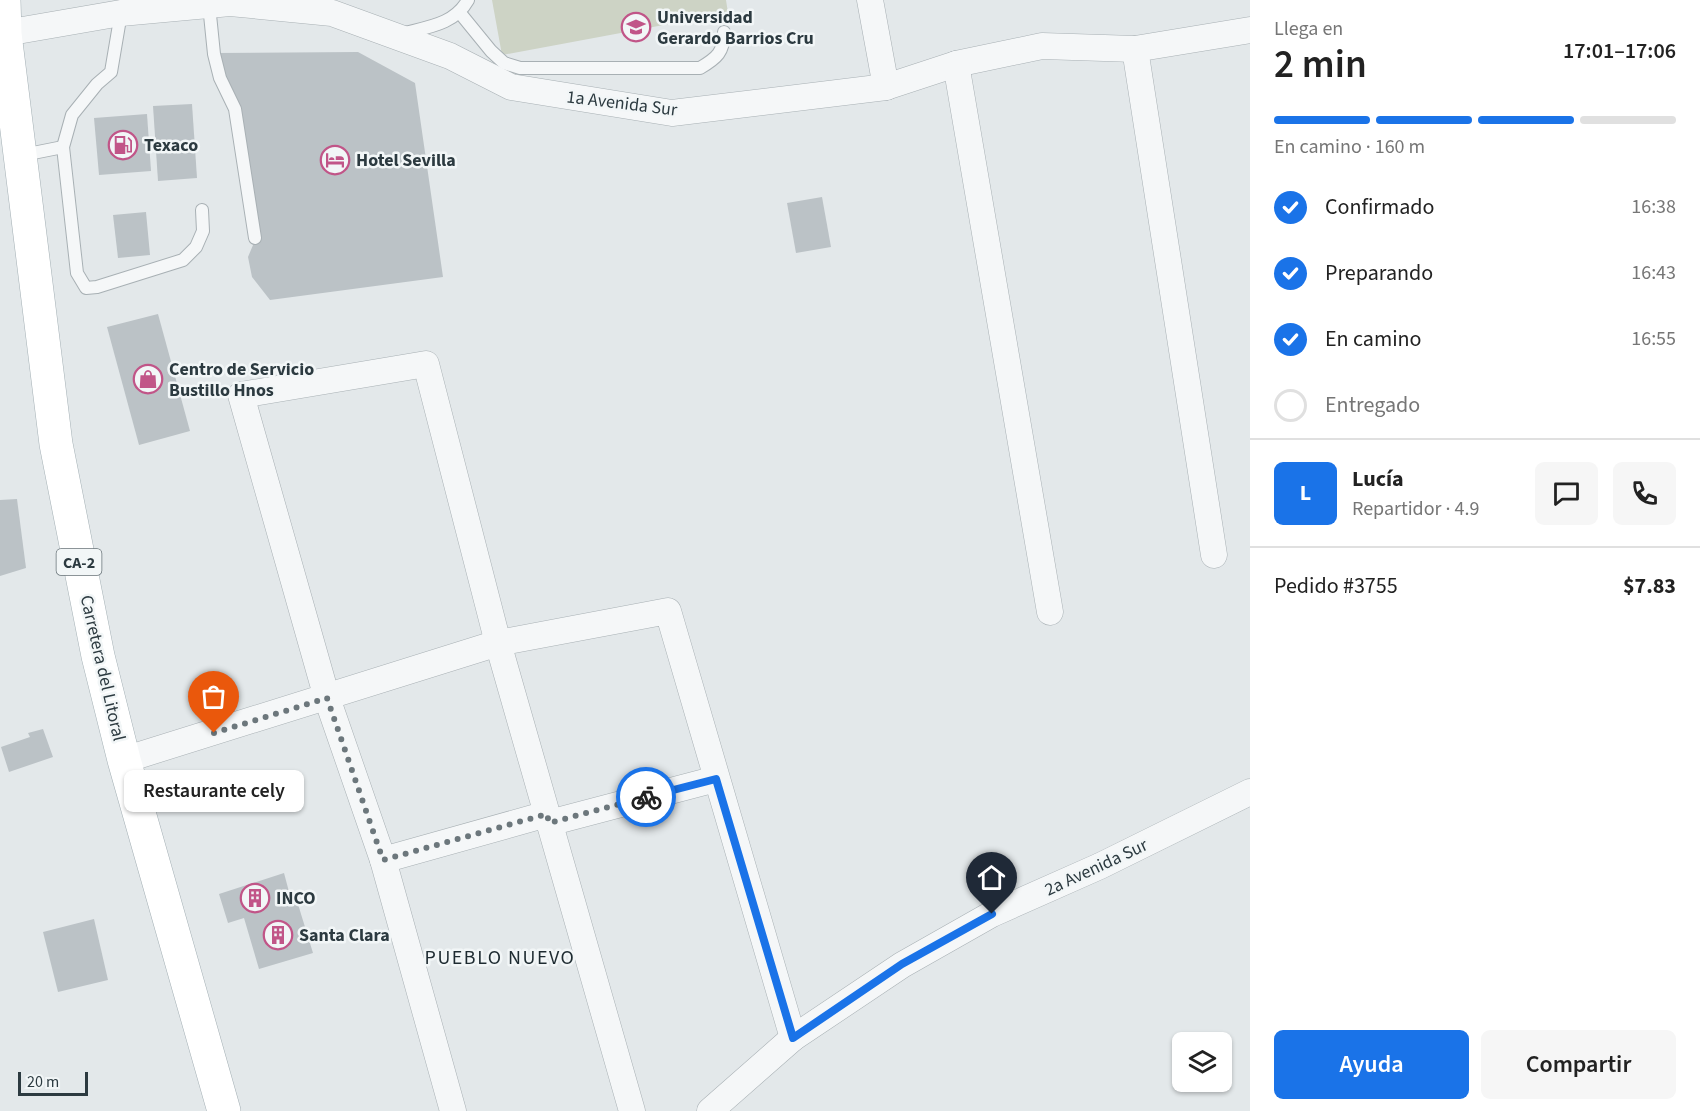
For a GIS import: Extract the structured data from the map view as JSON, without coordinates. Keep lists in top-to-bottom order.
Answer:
{
  "streets": {
    "main road": ["CA-2", "Carretera del Litoral"],
    "street": ["1a Avenida Sur", "2a Avenida Sur"]
  },
  "crossings": [
    ["1a Avenida Sur", "Carretera del Litoral"]
  ],
  "districts": ["PUEBLO NUEVO"],
  "places": {
    "school or university": ["Universidad Gerardo Barrios Cru"],
    "fuel station": ["Texaco"],
    "hotel": ["Hotel Sevilla"],
    "shop": ["Centro de Servicio Bustillo Hnos"],
    "other": ["Restaurante cely"],
    "building": ["INCO", "Santa Clara"]
  },
  "scale_bar": "20 m",
  "page": {
    "heading": ["2 min", "Llega en", "17:01–17:06"],
    "panel": [
      "Lucía",
      "Repartidor · 4.9",
      "Pedido #3755",
      "$7.83"
    ],
    "bar": "En camino · 160 m",
    "list": [
      ["Confirmado", "16:38"],
      ["Preparando", "16:43"],
      ["En camino", "16:55"],
      "Entregado"
    ],
    "round": "L",
    "bubble": "Restaurante cely",
    "buttons": ["Ayuda", "Compartir"],
    "scale": "20 m"
  }
}
